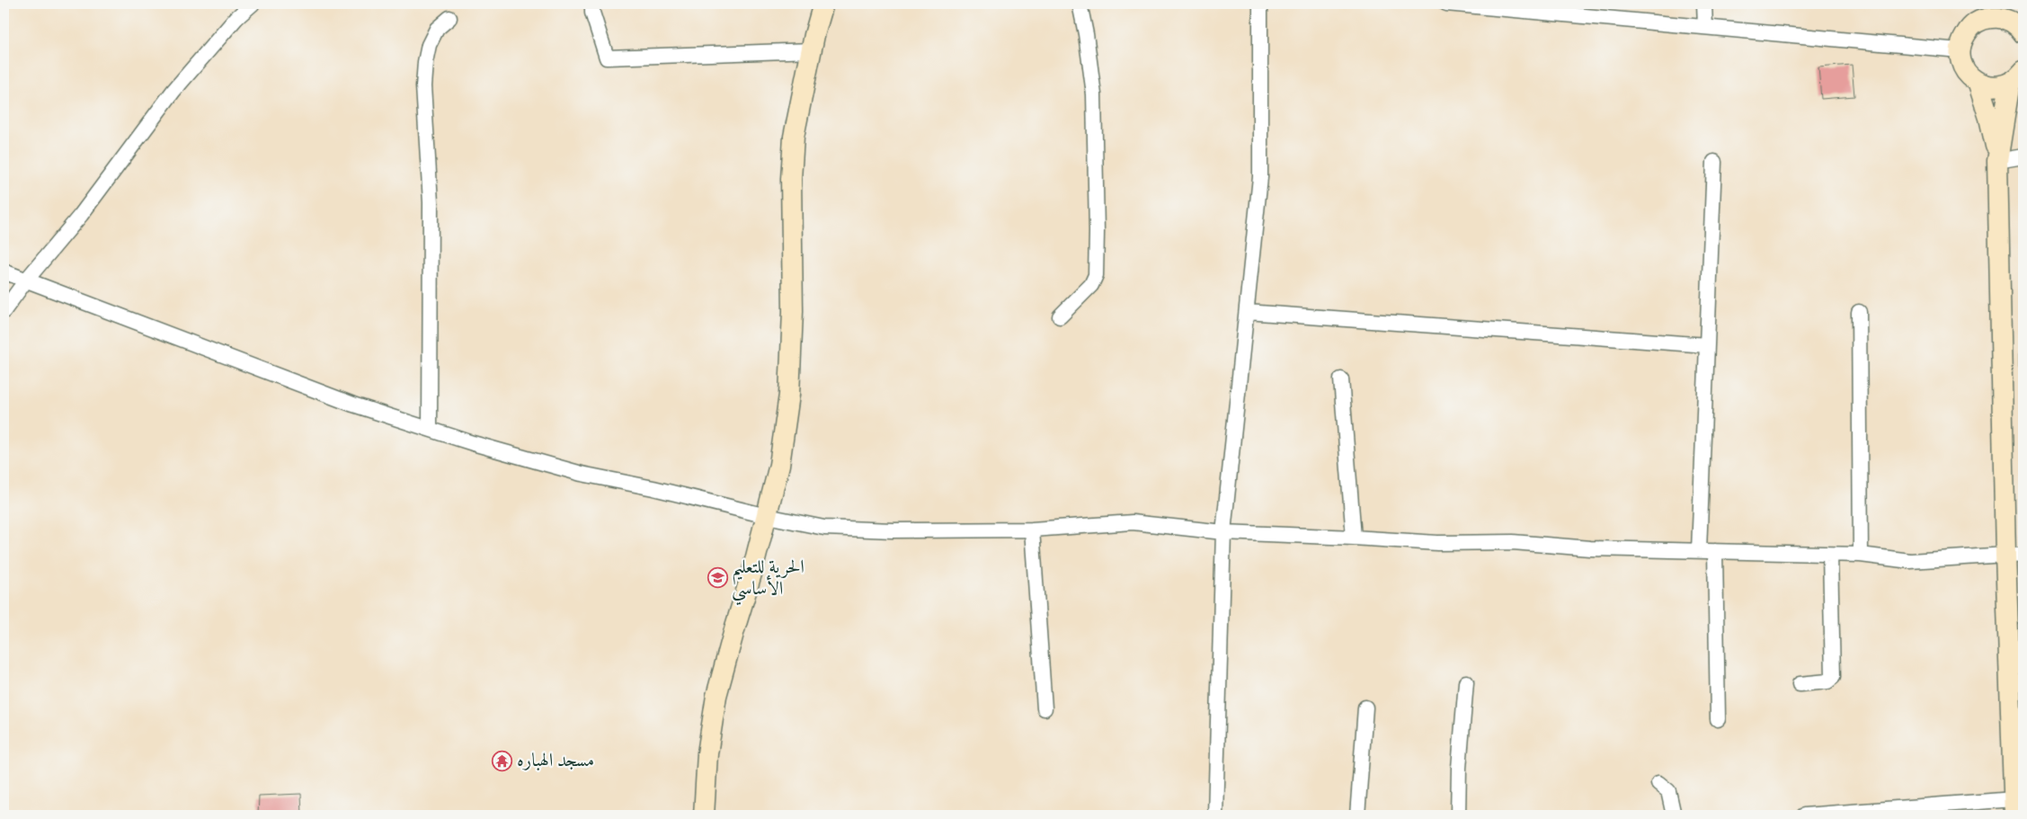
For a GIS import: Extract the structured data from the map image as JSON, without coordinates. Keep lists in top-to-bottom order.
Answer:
{
  "places": {
    "school or university": ["الحرية للتعليم الأساسي"],
    "temple": ["مسجد الهباره"]
  }
}
